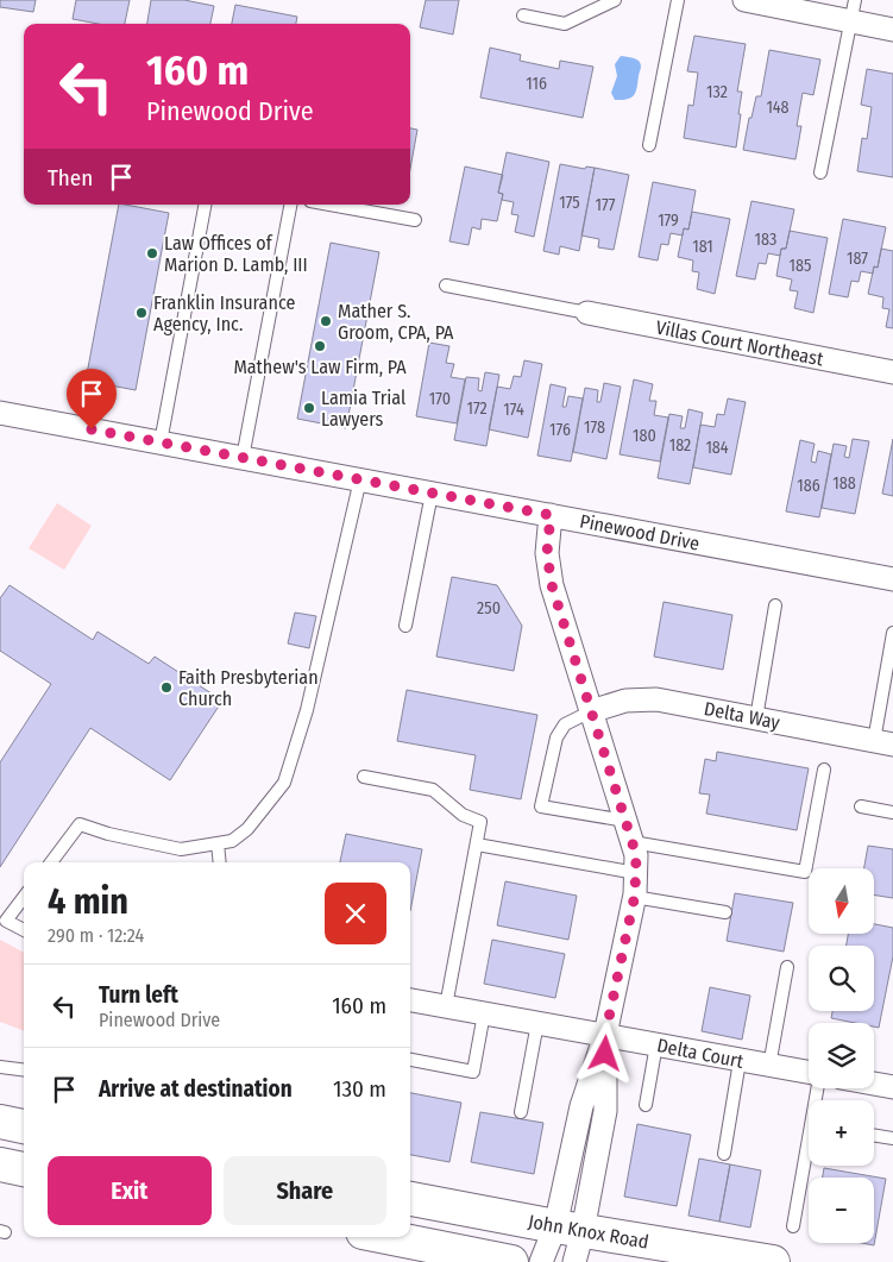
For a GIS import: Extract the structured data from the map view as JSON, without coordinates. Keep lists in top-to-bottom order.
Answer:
{
  "streets": {
    "main road": ["John Knox Road"],
    "street": [
      "Villas Court Northeast",
      "Pinewood Drive",
      "Delta Way",
      "Delta Court"
    ]
  },
  "places": [
    "Law Offices of Marion D. Lamb, III",
    "Franklin Insurance Agency, Inc.",
    "Mather S. Groom, CPA, PA",
    "Mathew's Law Firm, PA",
    "Lamia Trial Lawyers",
    "Faith Presbyterian Church"
  ],
  "house_numbers": [
    "116",
    "132",
    "148",
    "175",
    "177",
    "179",
    "183",
    "181",
    "187",
    "185",
    "170",
    "172",
    "174",
    "178",
    "176",
    "180",
    "182",
    "184",
    "188",
    "186",
    "250"
  ],
  "north": "bottom",
  "page": {
    "turn": ["160 m", "Pinewood Drive"],
    "then": "Then",
    "heading": ["4 min", "290 m · 12:24"],
    "map_buttons": ["+", "−"],
    "list": [
      {
        "name": "Turn left",
        "note": "Pinewood Drive",
        "value": "160 m"
      },
      {
        "name": "Arrive at destination",
        "value": "130 m"
      }
    ],
    "buttons": ["Exit", "Share"]
  }
}
